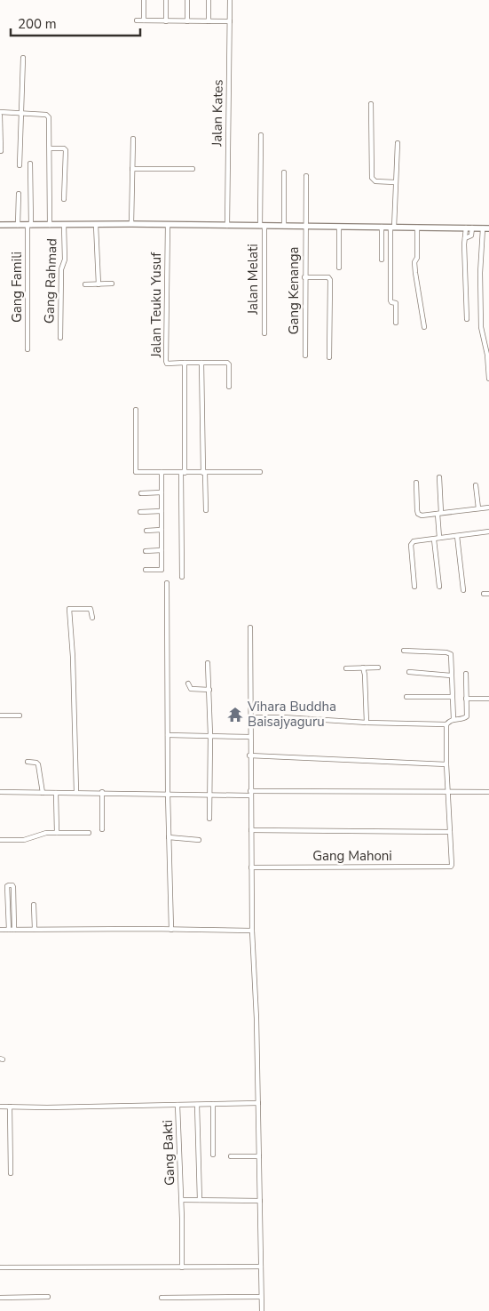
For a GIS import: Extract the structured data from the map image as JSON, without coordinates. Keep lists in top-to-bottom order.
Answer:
{
  "streets": {
    "street": [
      "Jalan Kates",
      "Jalan Melati",
      "Gang Rahmad",
      "Gang Famili",
      "Gang Kenanga",
      "Jalan Teuku Yusuf",
      "Gang Mahoni",
      "Gang Bakti"
    ]
  },
  "places": {
    "temple": ["Vihara Buddha Baisajyaguru"]
  },
  "scale_bar": "200 m"
}
